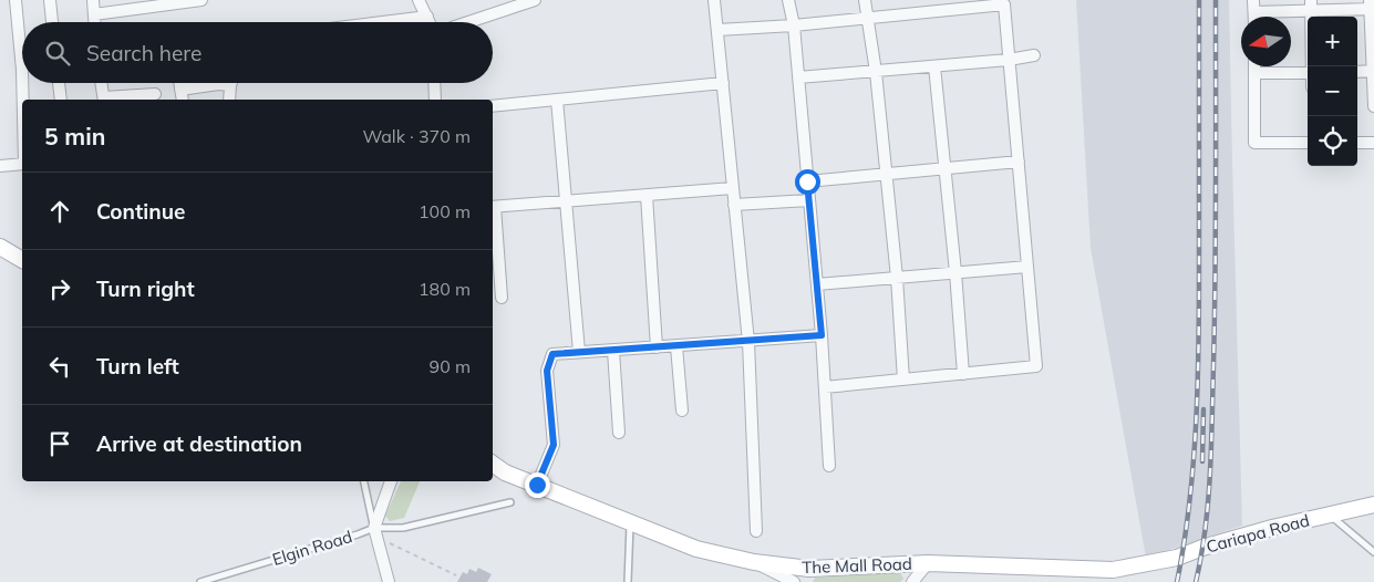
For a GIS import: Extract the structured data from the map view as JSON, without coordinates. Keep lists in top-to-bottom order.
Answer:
{
  "streets": {
    "street": ["Cariapa Road", "Elgin Road", "The Mall Road"]
  },
  "crossings": [
    ["Cariapa Road", "The Mall Road"]
  ],
  "north": "left",
  "page": {
    "map_buttons": ["+", "−"],
    "search": "Search here",
    "heading": ["5 min", "Walk · 370 m"],
    "list": [
      ["Continue", "100 m"],
      ["Turn right", "180 m"],
      ["Turn left", "90 m"],
      "Arrive at destination"
    ]
  }
}
